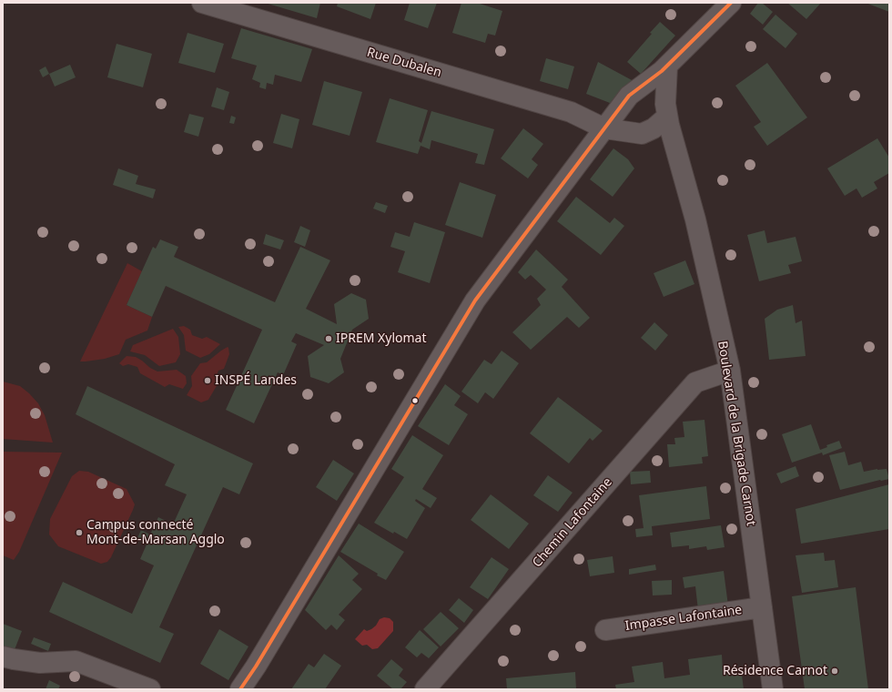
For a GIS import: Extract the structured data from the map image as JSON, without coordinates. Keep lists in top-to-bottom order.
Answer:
{
  "streets": {
    "street": [
      "Rue Dubalen",
      "Boulevard de la Brigade Carnot",
      "Chemin Lafontaine",
      "Impasse Lafontaine"
    ]
  },
  "crossings": [
    ["Boulevard de la Brigade Carnot", "Chemin Lafontaine"],
    ["Boulevard de la Brigade Carnot", "Impasse Lafontaine"]
  ],
  "places": [
    "IPREM Xylomat",
    "INSPÉ Landes",
    "Campus connecté Mont-de-Marsan Agglo",
    "Résidence Carnot"
  ]
}
